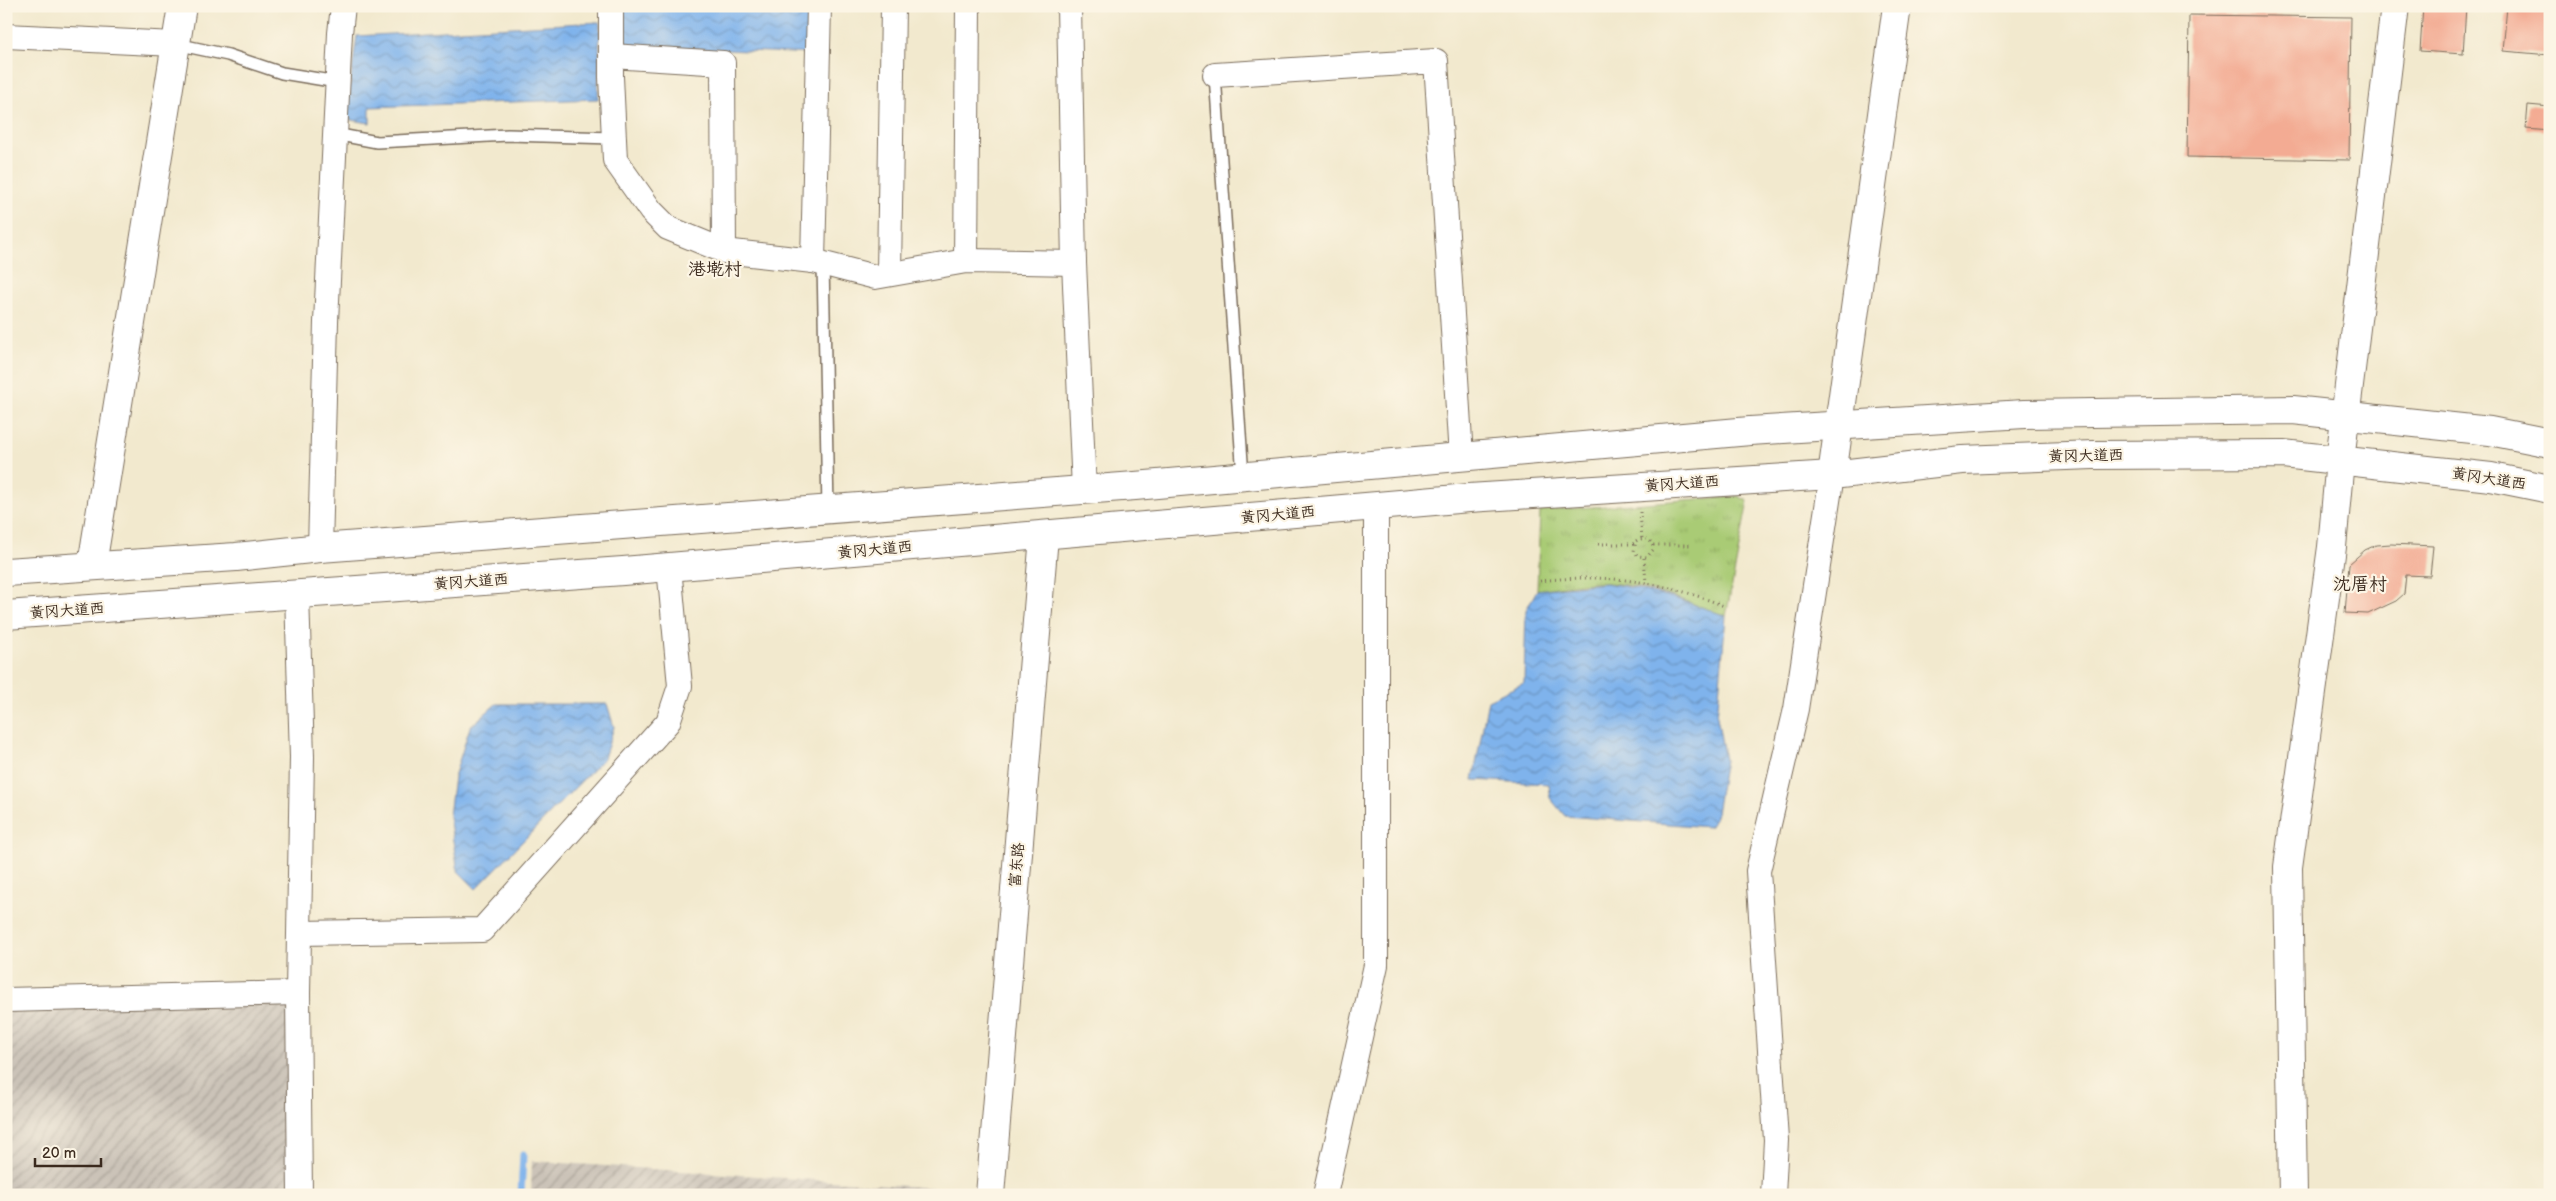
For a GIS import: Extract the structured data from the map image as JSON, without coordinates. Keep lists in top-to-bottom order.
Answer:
{
  "streets": {
    "main road": ["黄冈大道西", "富东路"]
  },
  "crossings": [
    ["黄冈大道西", "富东路"]
  ],
  "districts": ["港墘村", "沈厝村"],
  "scale_bar": "20 m"
}
